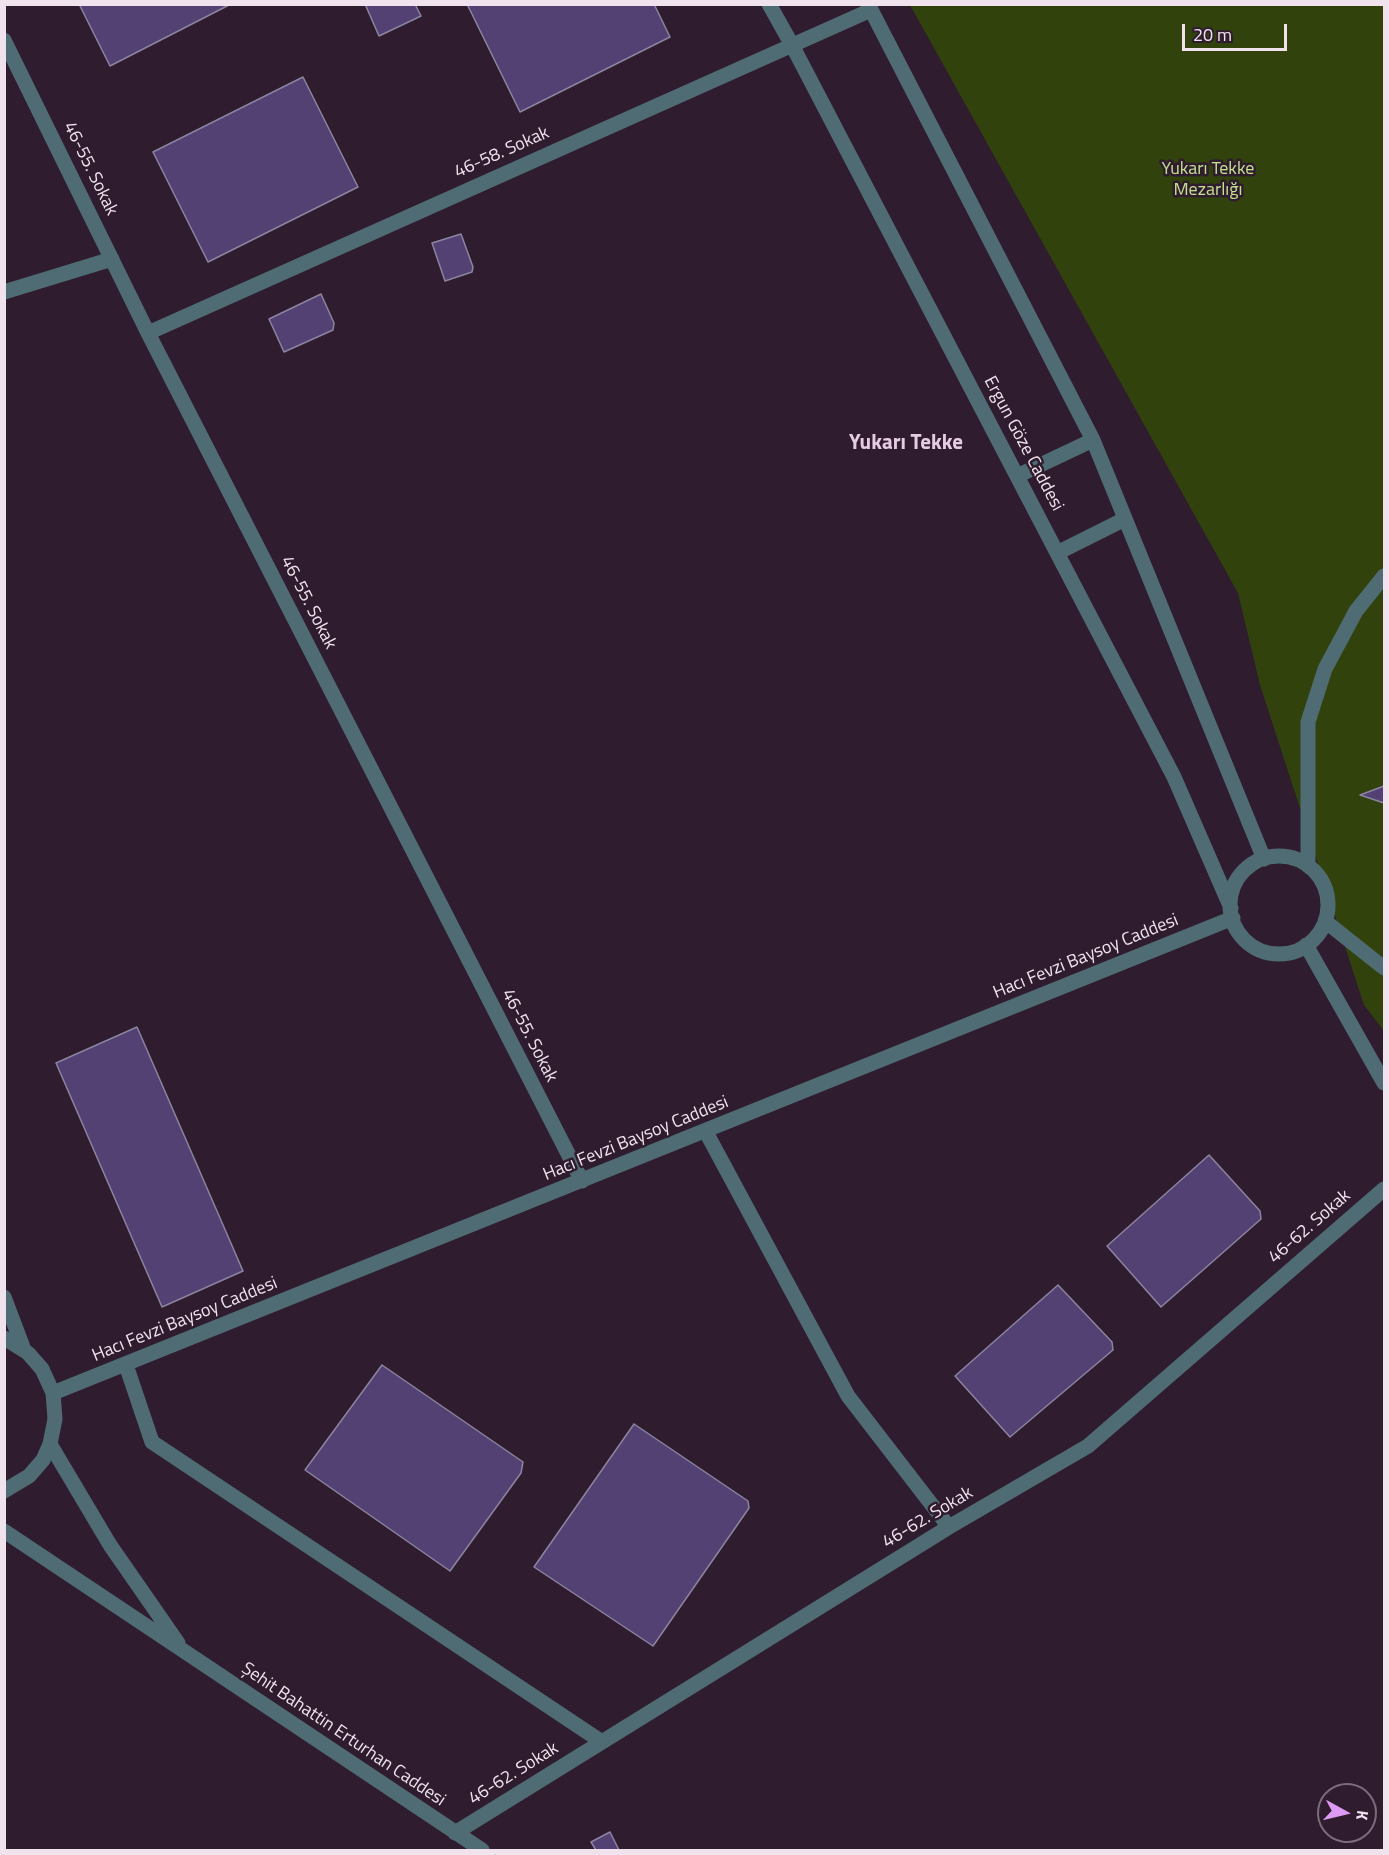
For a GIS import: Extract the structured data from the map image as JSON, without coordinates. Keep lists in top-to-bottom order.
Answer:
{
  "streets": {
    "street": [
      "46-58. Sokak",
      "46-55. Sokak",
      "Ergun Göze Caddesi",
      "Hacı Fevzi Baysoy Caddesi",
      "46-62. Sokak",
      "Şehit Bahattin Erturhan Caddesi"
    ]
  },
  "crossings": [
    ["46-58. Sokak", "46-55. Sokak"],
    ["46-58. Sokak", "Ergun Göze Caddesi"],
    ["46-55. Sokak", "Hacı Fevzi Baysoy Caddesi"],
    ["Ergun Göze Caddesi", "Hacı Fevzi Baysoy Caddesi"],
    ["46-62. Sokak", "Şehit Bahattin Erturhan Caddesi"]
  ],
  "districts": ["Yukarı Tekke"],
  "parks": ["Yukarı Tekke Mezarlığı"],
  "scale_bar": "20 m",
  "north": "right"
}
